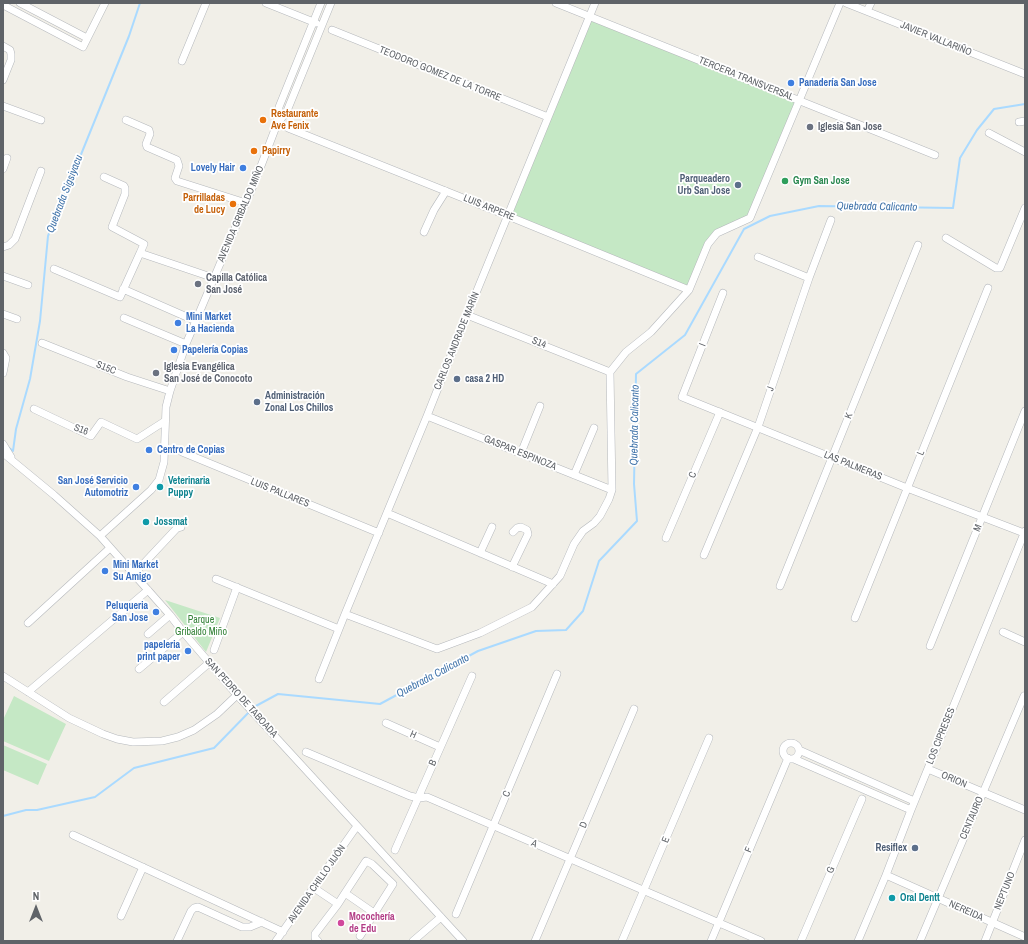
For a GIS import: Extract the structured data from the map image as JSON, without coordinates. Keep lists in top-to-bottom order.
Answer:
{
  "streets": {
    "street": [
      "JAVIER VALLARIÑO",
      "TEODORO GOMEZ DE LA TORRE",
      "TERCERA TRANSVERSAL",
      "LUIS ARPERE",
      "AVENIDA GRIBALDO MIÑO",
      "CARLOS ANDRADE MARÍN",
      "S14",
      "I",
      "S15C",
      "J",
      "K",
      "S16",
      "GASPAR ESPINOZA",
      "L",
      "LAS PALMERAS",
      "C",
      "LUIS PALLARES",
      "M",
      "SAN PEDRO DE TABOADA",
      "H",
      "LOS CIPRESES",
      "B",
      "ORION",
      "CENTAURO",
      "D",
      "E",
      "A",
      "F",
      "G",
      "AVENIDA CHILLO JIJÓN",
      "NEPTUNO",
      "NEREIDA"
    ]
  },
  "crossings": [
    ["TEODORO GOMEZ DE LA TORRE", "CARLOS ANDRADE MARÍN"],
    ["TERCERA TRANSVERSAL", "CARLOS ANDRADE MARÍN"],
    ["LUIS ARPERE", "CARLOS ANDRADE MARÍN"],
    ["AVENIDA GRIBALDO MIÑO", "S15C"],
    ["AVENIDA GRIBALDO MIÑO", "S16"],
    ["AVENIDA GRIBALDO MIÑO", "SAN PEDRO DE TABOADA"],
    ["CARLOS ANDRADE MARÍN", "S14"],
    ["CARLOS ANDRADE MARÍN", "GASPAR ESPINOZA"],
    ["CARLOS ANDRADE MARÍN", "LUIS PALLARES"],
    ["I", "LAS PALMERAS"],
    ["J", "LAS PALMERAS"],
    ["K", "LAS PALMERAS"],
    ["L", "LAS PALMERAS"],
    ["LAS PALMERAS", "C"],
    ["LAS PALMERAS", "M"],
    ["LAS PALMERAS", "LOS CIPRESES"],
    ["C", "A"],
    ["SAN PEDRO DE TABOADA", "AVENIDA CHILLO JIJÓN"],
    ["H", "B"],
    ["LOS CIPRESES", "ORION"],
    ["LOS CIPRESES", "NEREIDA"],
    ["B", "A"],
    ["ORION", "CENTAURO"],
    ["CENTAURO", "NEREIDA"],
    ["D", "A"],
    ["E", "A"],
    ["A", "F"],
    ["NEPTUNO", "NEREIDA"]
  ],
  "water": ["Quebrada Sigsiyacu", "Quebrada Calicanto"],
  "parks": ["Parque Gribaldo Miño"],
  "places": [
    "Panadería San Jose",
    "Restaurante Ave Fenix",
    "Iglesia San Jose",
    "Papirry",
    "Lovely Hair",
    "Gym San Jose",
    "Parqueadero Urb San Jose",
    "Parrilladas de Lucy",
    "Capilla Católica San José",
    "Mini Market La Hacienda",
    "Papelería Copias",
    "Iglesia Evangélica San José de Conocoto",
    "casa 2 HD",
    "Administración Zonal Los Chillos",
    "Centro de Copias",
    "San José Servicio Automotriz",
    "Veterinaria Puppy",
    "Jossmat",
    "Mini Market Su Amigo",
    "Peluqueria San Jose",
    "papeleria print paper",
    "Resiflex",
    "Oral Dentt",
    "Mocochería de Edu"
  ],
  "north": "top"
}
